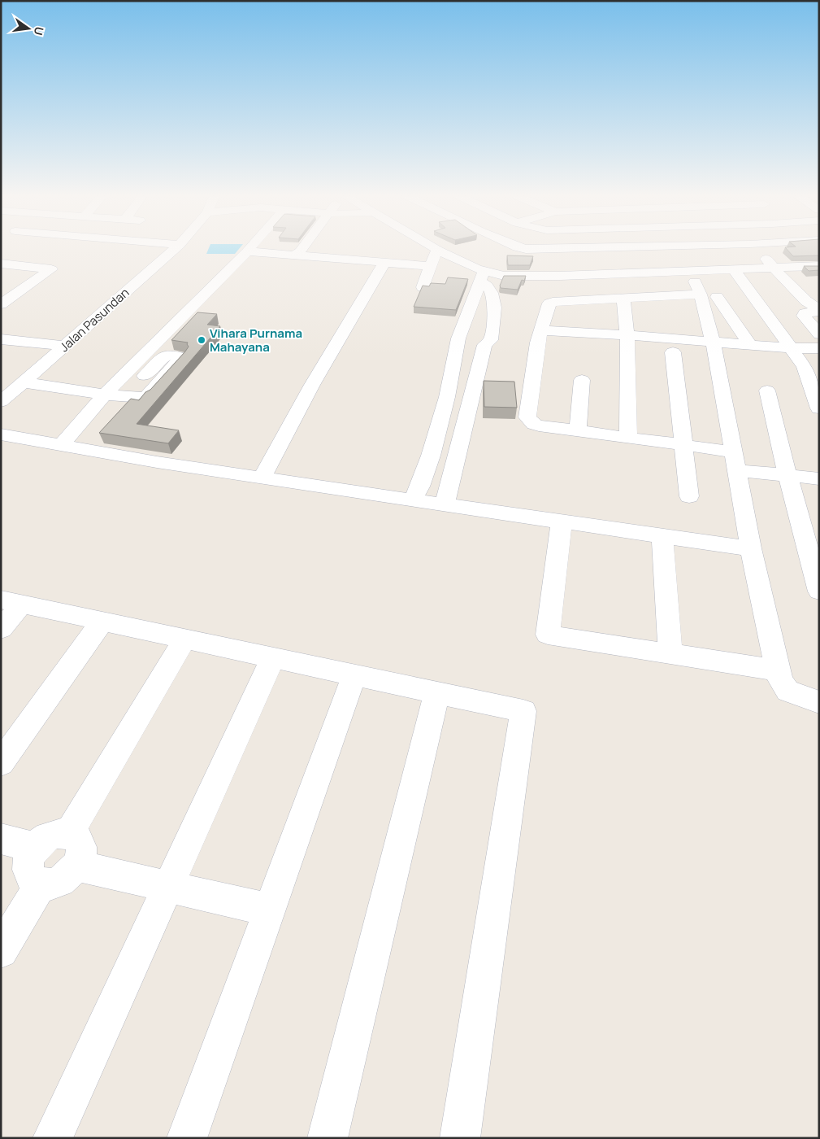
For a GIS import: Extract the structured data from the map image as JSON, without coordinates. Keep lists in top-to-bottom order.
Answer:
{
  "streets": {
    "street": ["Jalan Pasundan"]
  },
  "places": ["Vihara Purnama Mahayana"],
  "north": "right"
}
